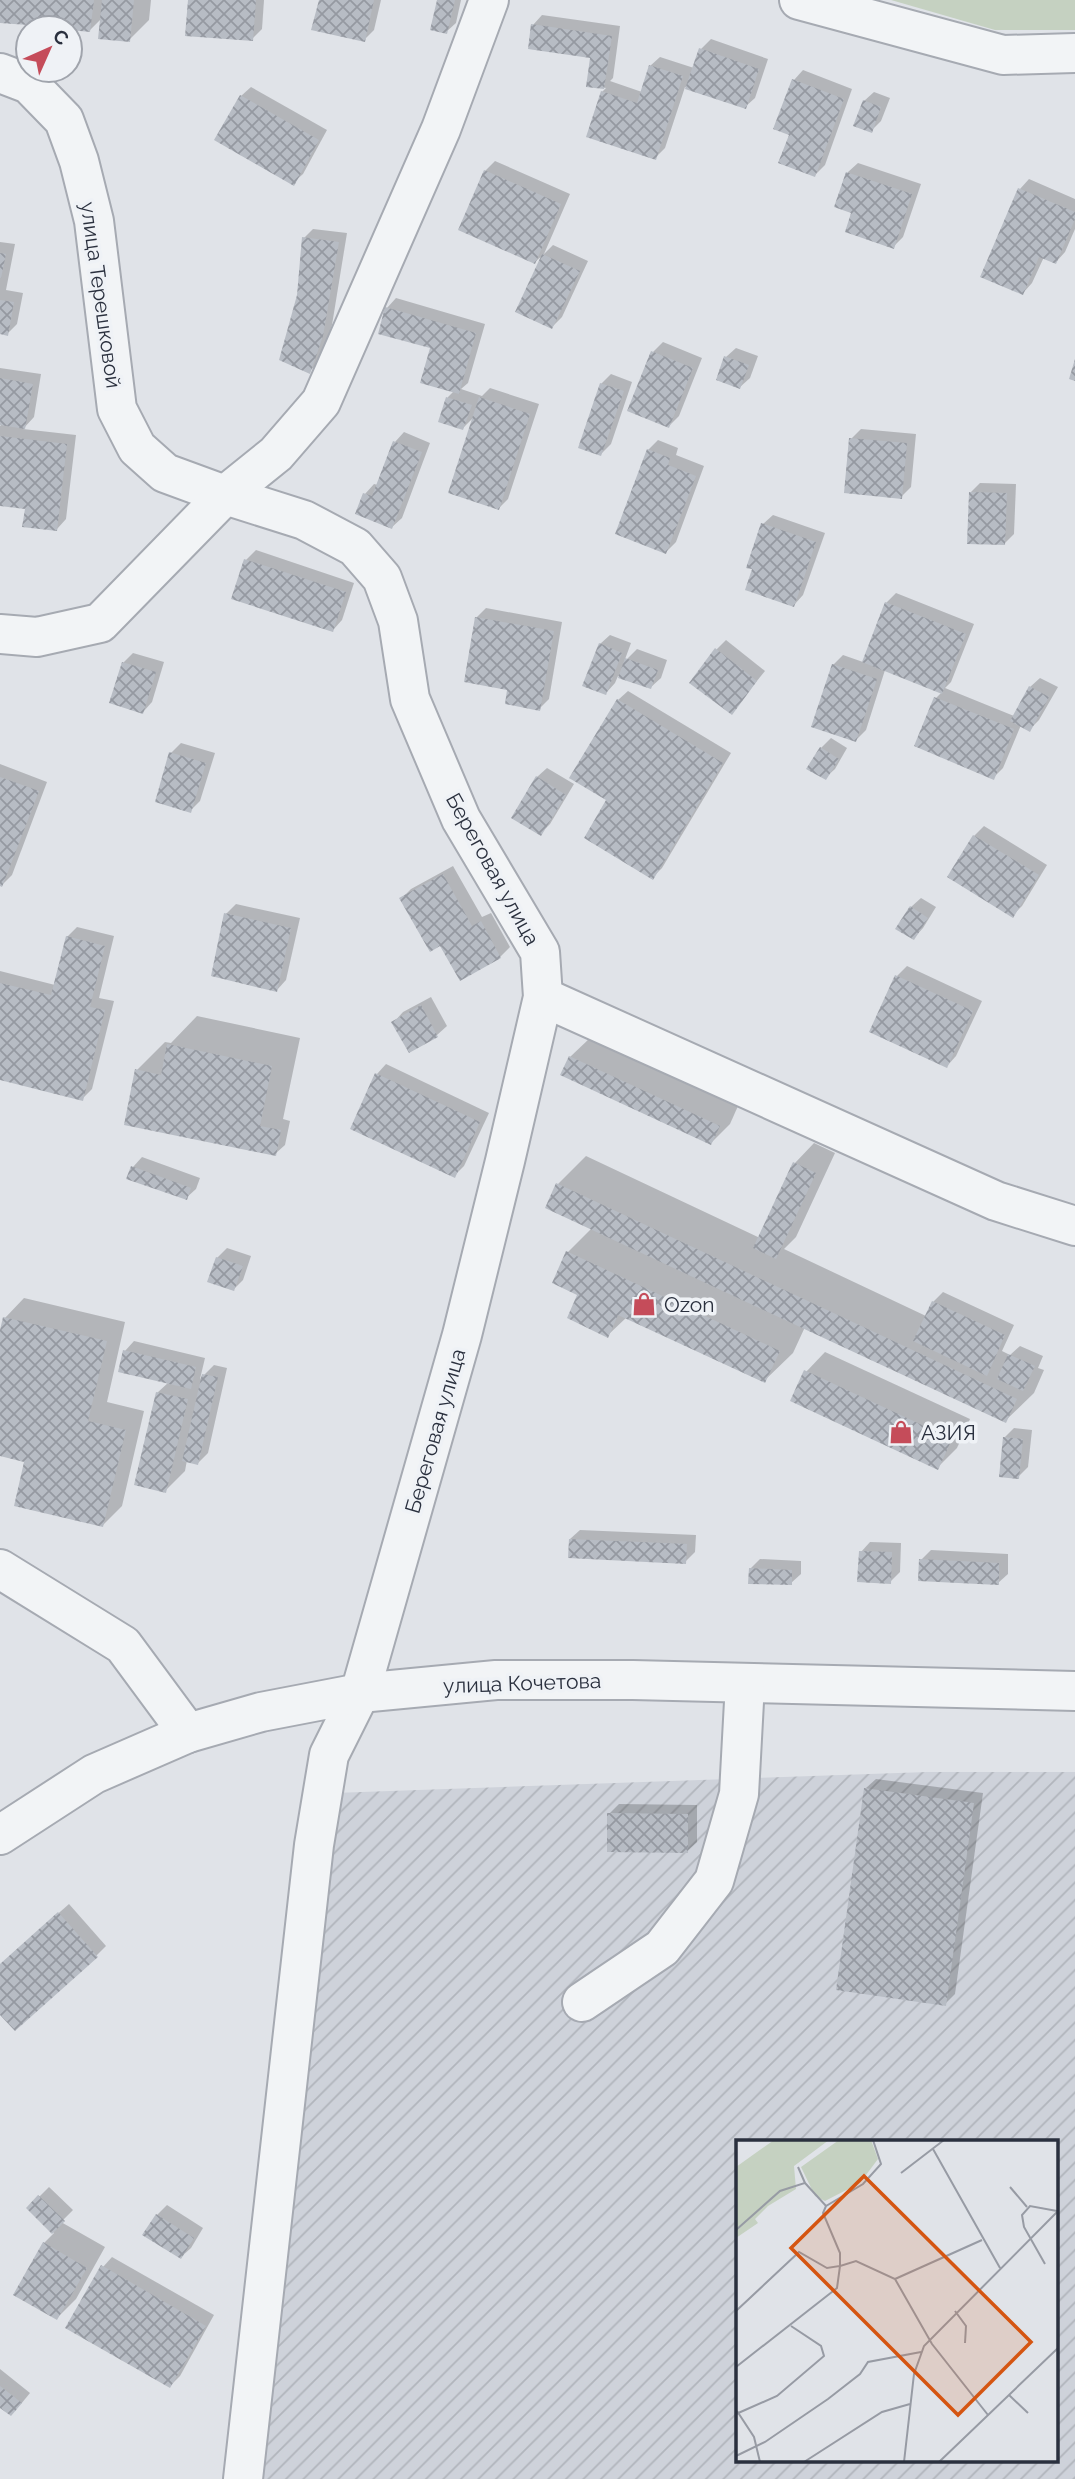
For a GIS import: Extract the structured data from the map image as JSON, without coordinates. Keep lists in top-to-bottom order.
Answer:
{
  "streets": {
    "street": ["улица Терешковой", "Береговая улица", "улица Кочетова"]
  },
  "crossings": [
    ["улица Терешковой", "Береговая улица"],
    ["Береговая улица", "улица Кочетова"]
  ],
  "places": {
    "shop": ["Ozon", "АЗИЯ"]
  },
  "north": "top right"
}
